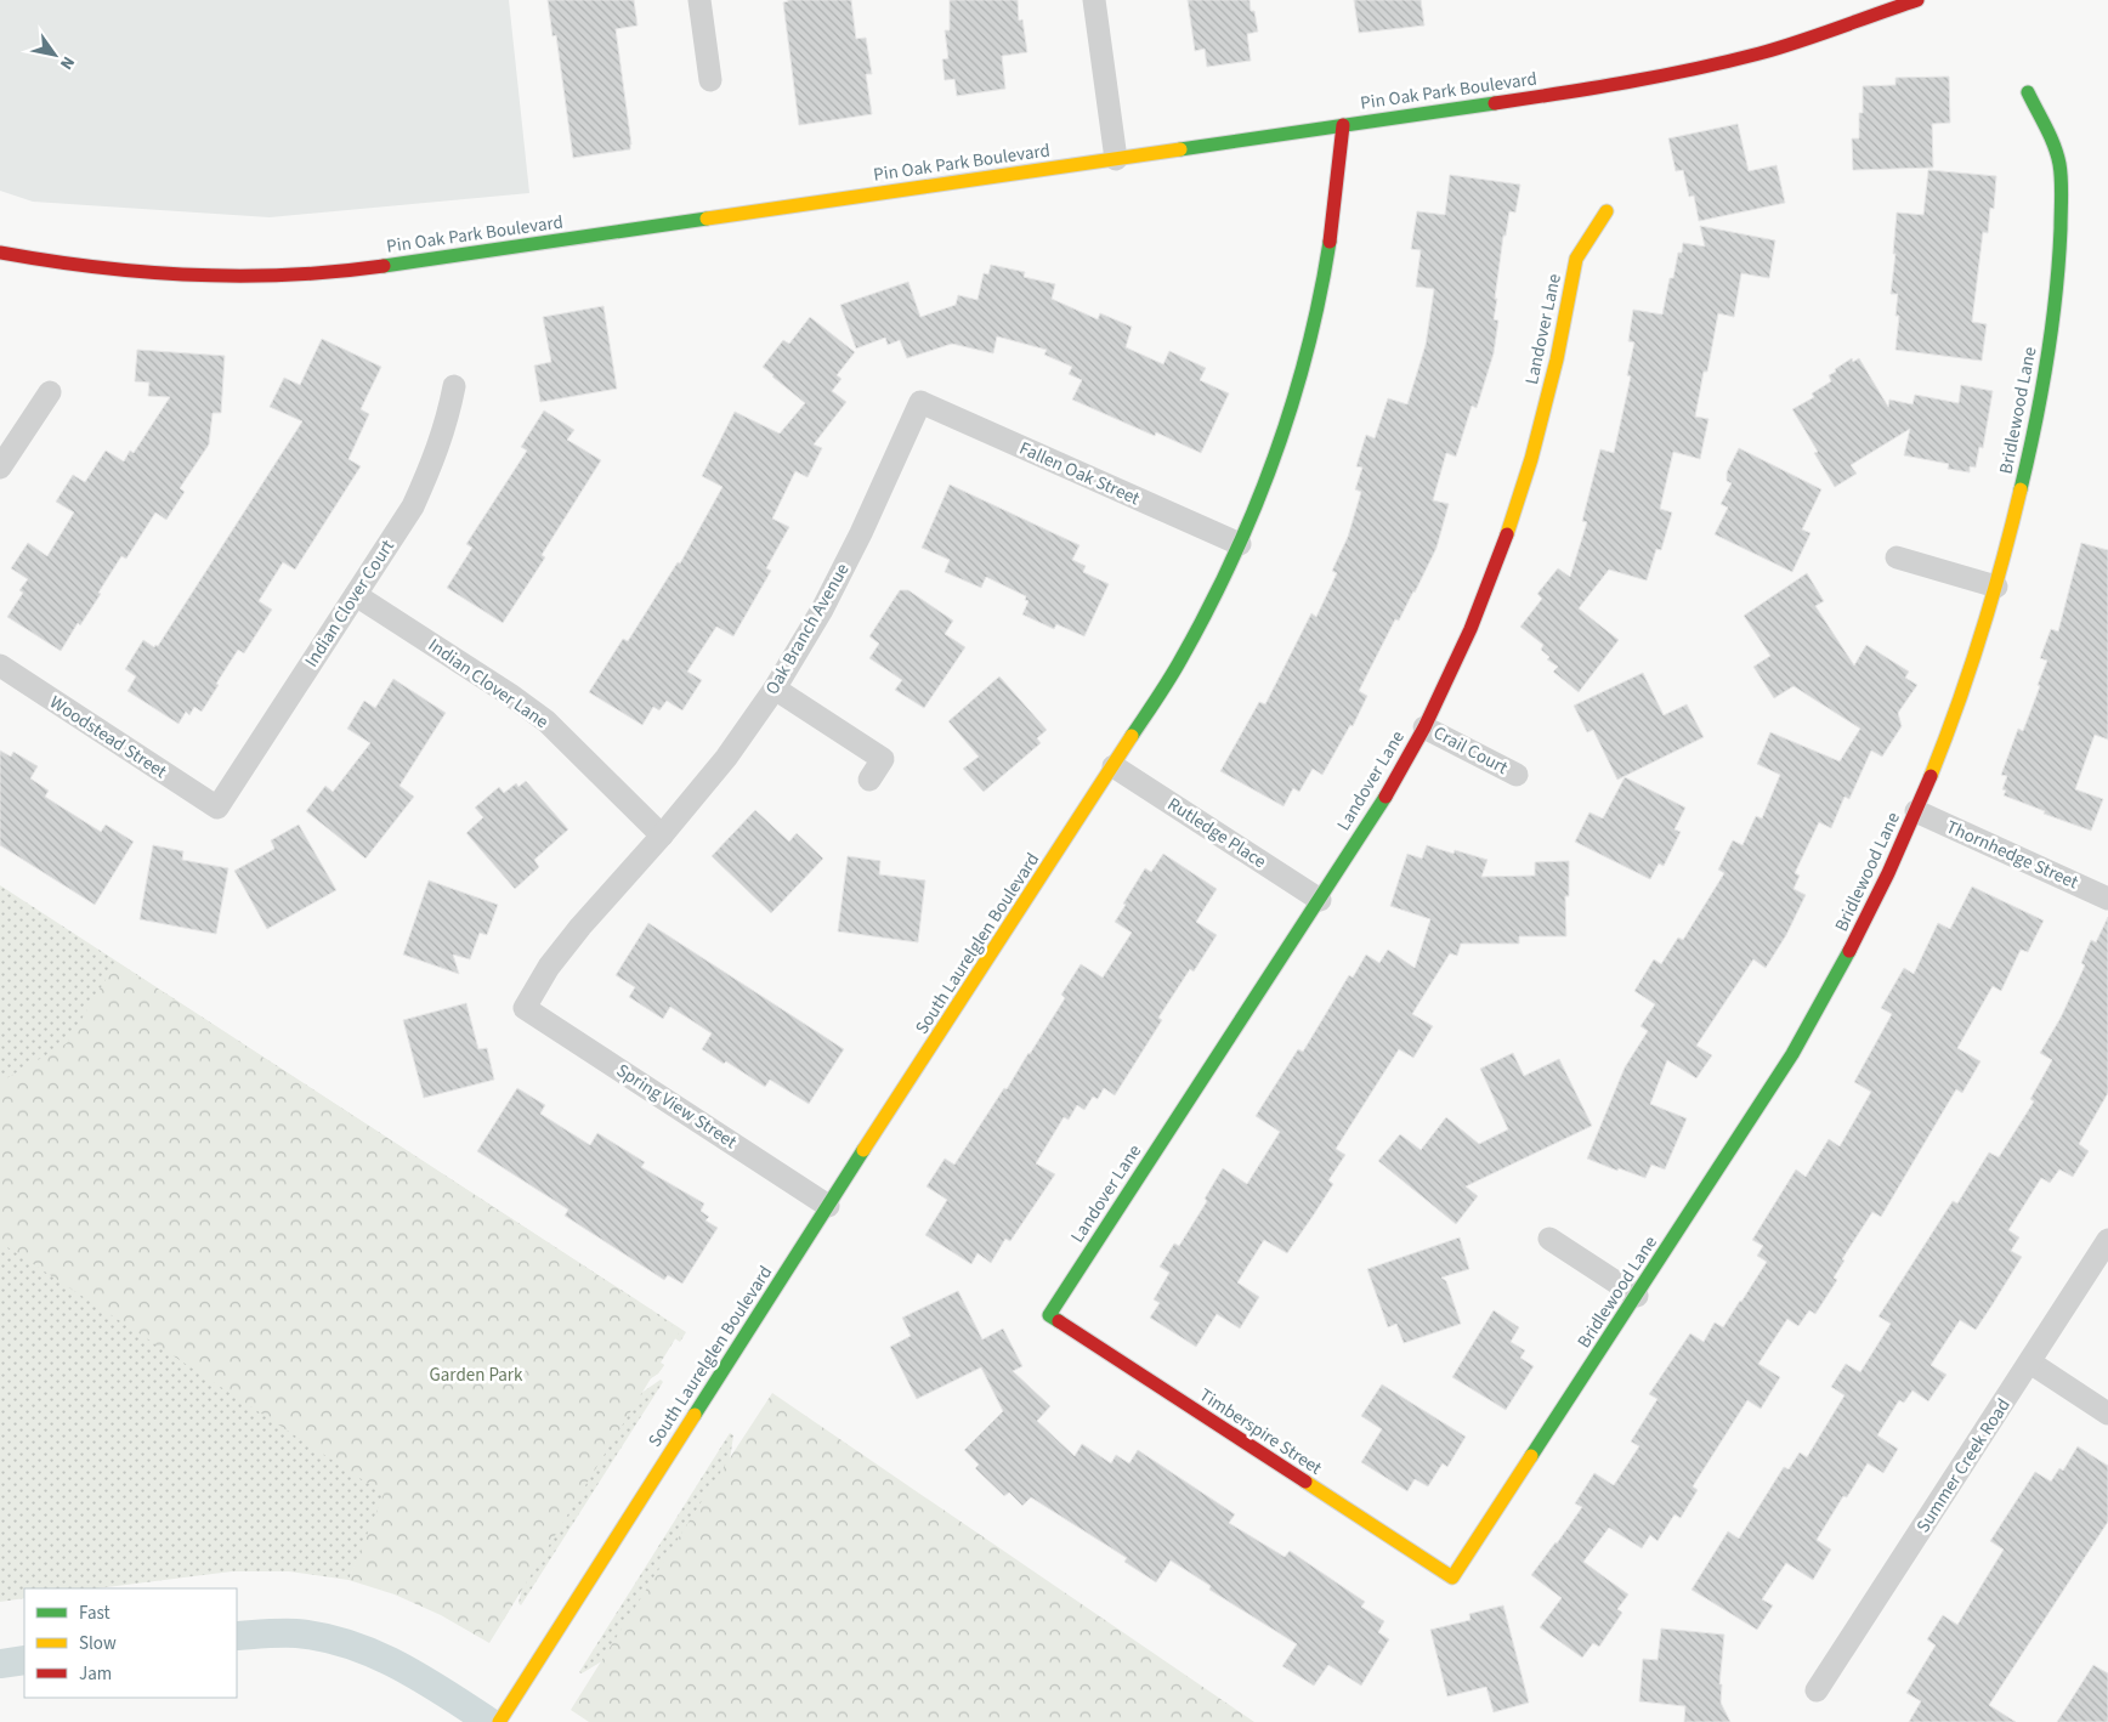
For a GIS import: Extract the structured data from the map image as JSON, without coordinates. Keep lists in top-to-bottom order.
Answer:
{
  "streets": {
    "street": [
      "Pin Oak Park Boulevard",
      "Landover Lane",
      "Bridlewood Lane",
      "Fallen Oak Street",
      "Indian Clover Court",
      "Oak Branch Avenue",
      "Indian Clover Lane",
      "Woodstead Street",
      "Crail Court",
      "Rutledge Place",
      "Thornhedge Street",
      "South Laurelglen Boulevard",
      "Spring View Street",
      "Timberspire Street",
      "Summer Creek Road"
    ]
  },
  "crossings": [
    ["Pin Oak Park Boulevard", "South Laurelglen Boulevard"],
    ["Landover Lane", "Crail Court"],
    ["Landover Lane", "Rutledge Place"],
    ["Landover Lane", "Timberspire Street"],
    ["Bridlewood Lane", "Thornhedge Street"],
    ["Bridlewood Lane", "Timberspire Street"],
    ["Fallen Oak Street", "Oak Branch Avenue"],
    ["Fallen Oak Street", "South Laurelglen Boulevard"],
    ["Indian Clover Court", "Indian Clover Lane"],
    ["Indian Clover Court", "Woodstead Street"],
    ["Oak Branch Avenue", "Indian Clover Lane"],
    ["Oak Branch Avenue", "Spring View Street"],
    ["Rutledge Place", "South Laurelglen Boulevard"],
    ["South Laurelglen Boulevard", "Spring View Street"]
  ],
  "parks": ["Garden Park"],
  "legend": ["Fast", "Slow", "Jam"],
  "north": "bottom right"
}
